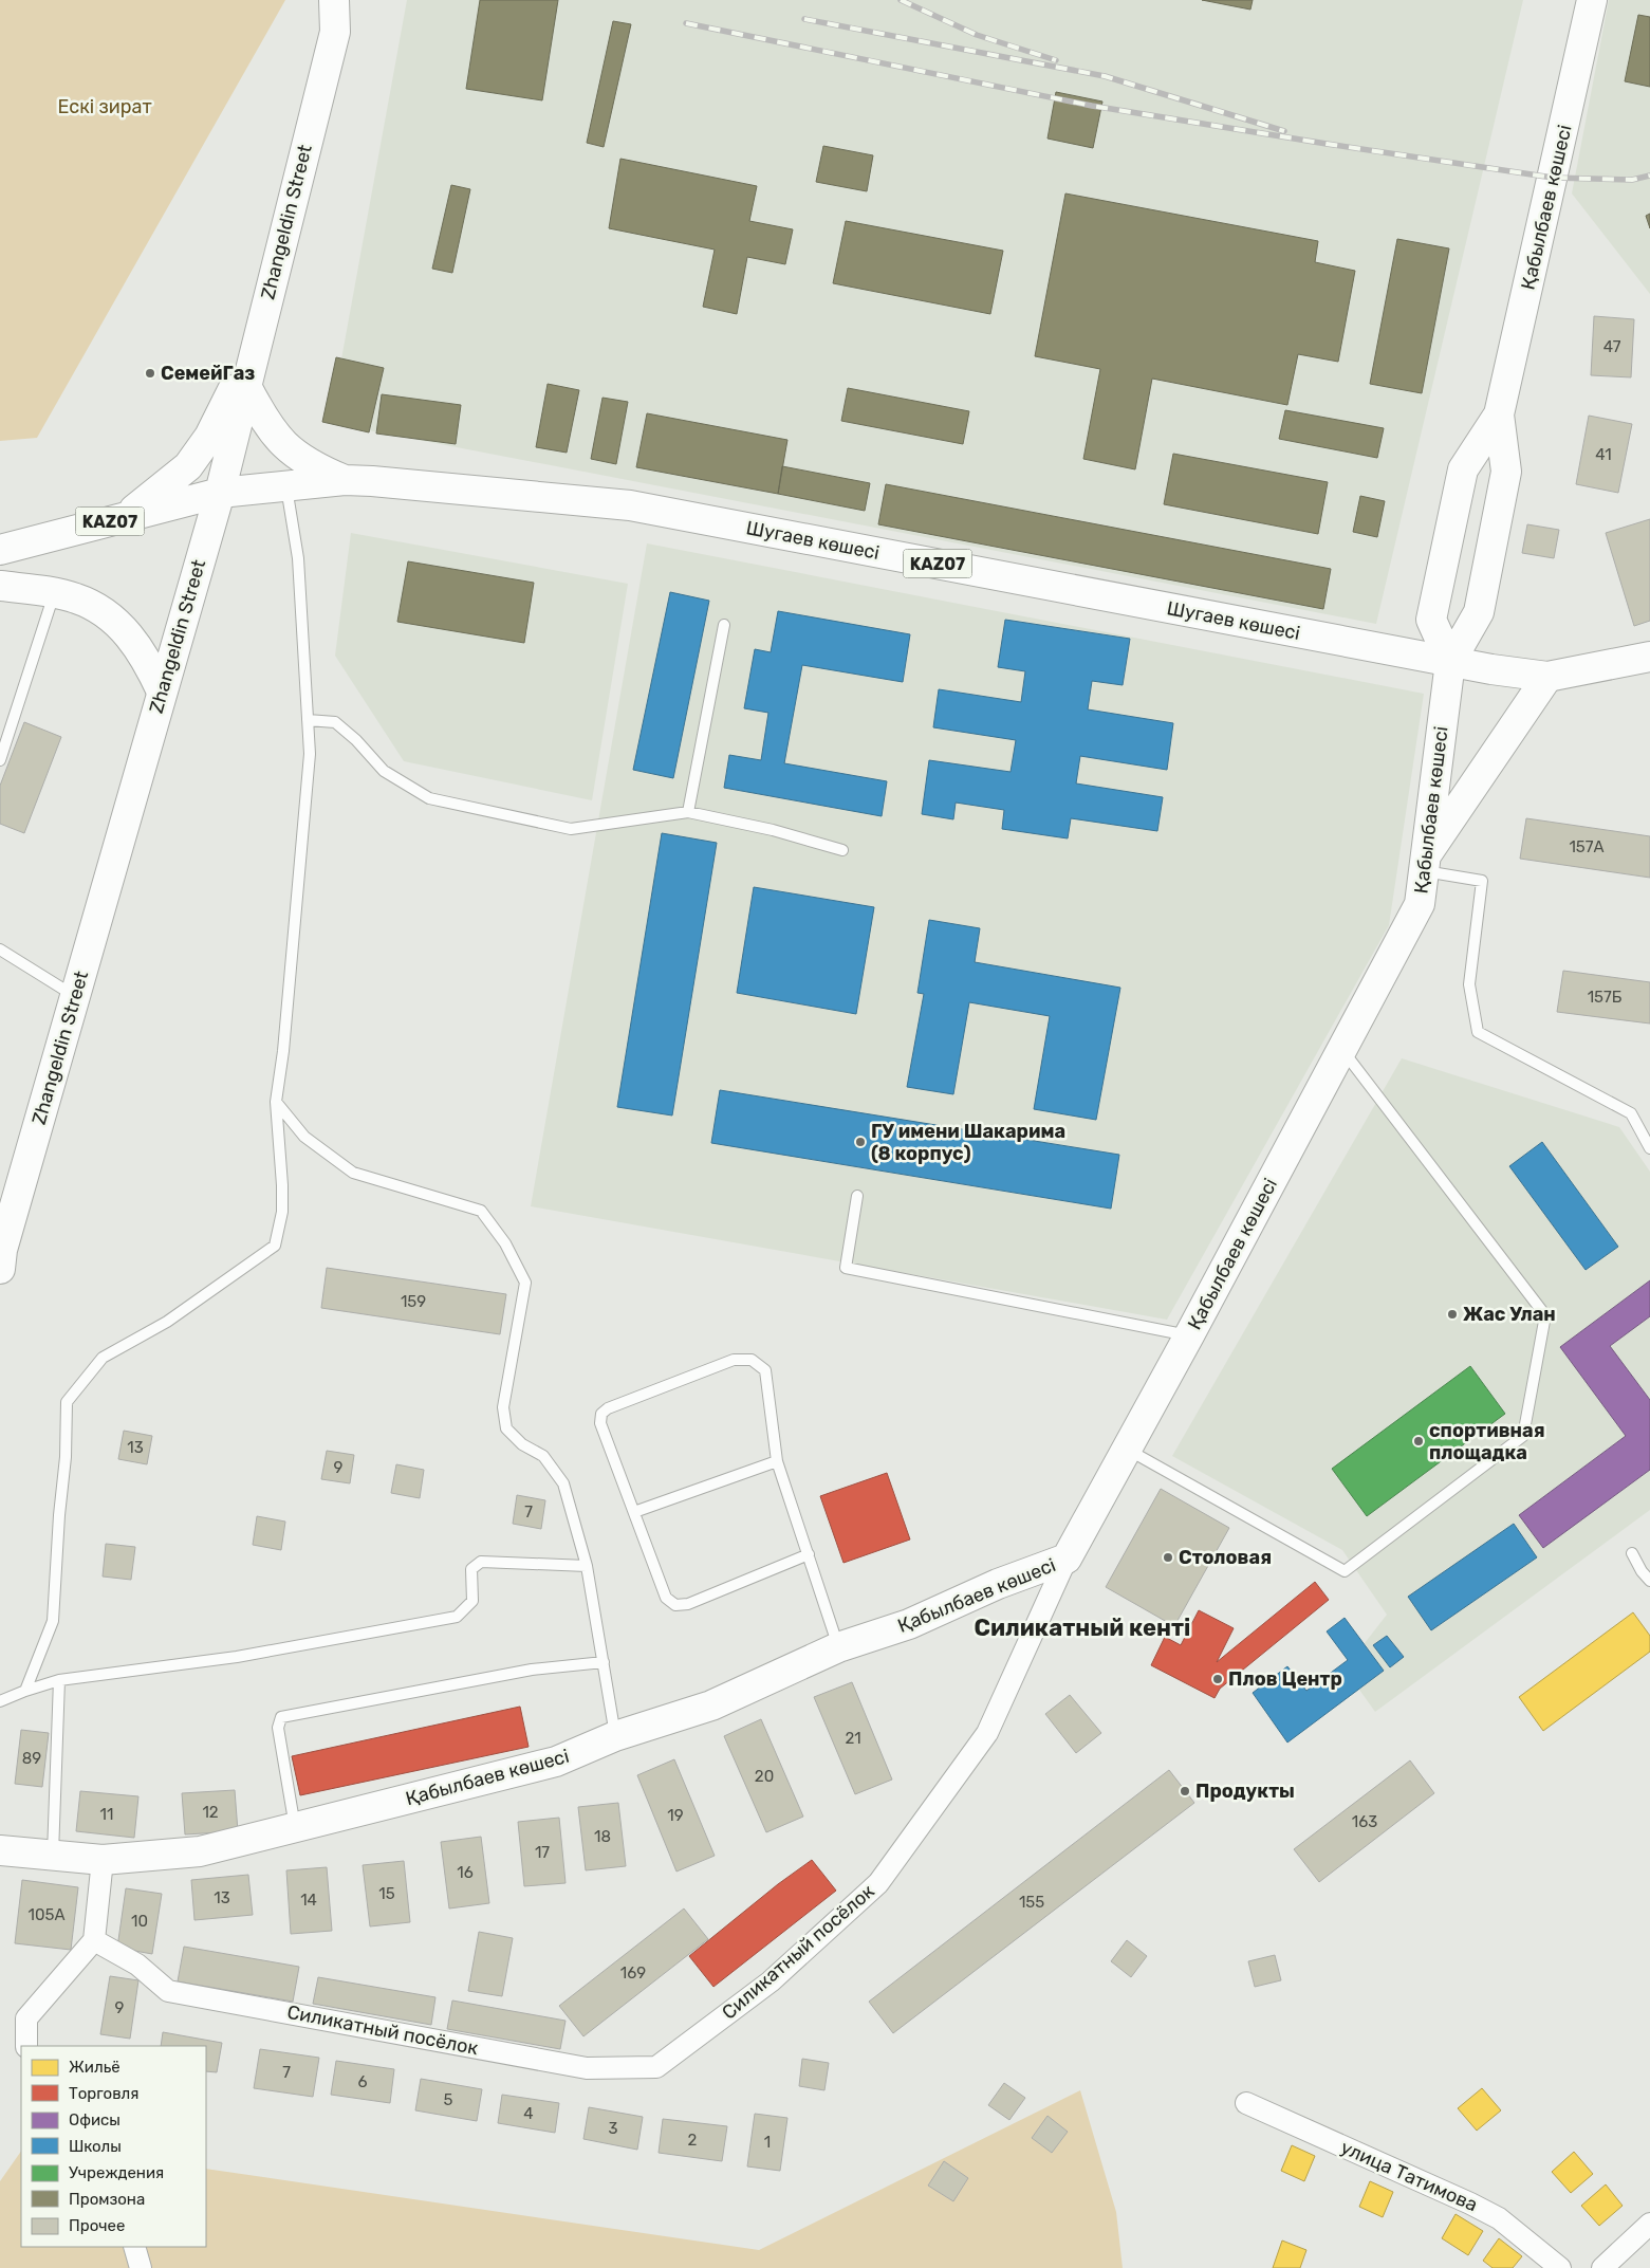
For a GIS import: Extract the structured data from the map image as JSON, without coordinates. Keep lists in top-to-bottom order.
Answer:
{
  "streets": {
    "main road": [
      "Қабылбаев көшесі",
      "Zhangeldin Street",
      "KAZ07",
      "Шугаев көшесі"
    ],
    "street": ["Силикатный посёлок", "улица Татимова"]
  },
  "crossings": [
    ["Қабылбаев көшесі", "Шугаев көшесі"],
    ["Қабылбаев көшесі", "Силикатный посёлок"],
    ["Zhangeldin Street", "KAZ07"],
    ["Zhangeldin Street", "Шугаев көшесі"],
    ["KAZ07", "Шугаев көшесі"]
  ],
  "districts": ["Силикатный кенті"],
  "parks": ["Ескі зират"],
  "places": [
    "СемейГаз",
    "ГУ имени Шакарима (8 корпус)",
    "Жас Улан",
    "спортивная площадка",
    "Столовая",
    "Плов Центр",
    "Продукты"
  ],
  "house_numbers": [
    "47",
    "41",
    "157А",
    "157Б",
    "159",
    "13",
    "9",
    "7",
    "21",
    "89",
    "20",
    "12",
    "11",
    "19",
    "163",
    "18",
    "17",
    "16",
    "15",
    "13",
    "14",
    "155",
    "105А",
    "10",
    "169",
    "9",
    "7",
    "6",
    "5",
    "4",
    "3",
    "2",
    "1"
  ],
  "legend": [
    "Жильё",
    "Торговля",
    "Офисы",
    "Школы",
    "Учреждения",
    "Промзона",
    "Прочее"
  ]
}
